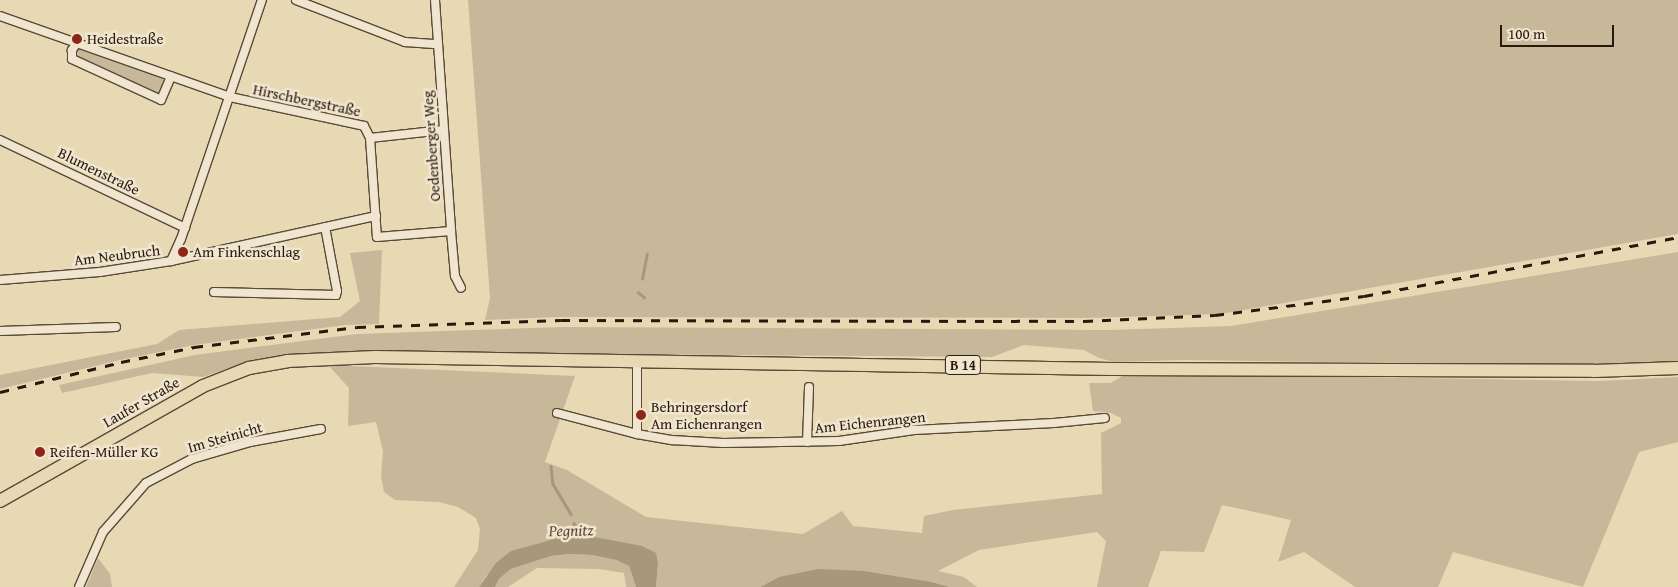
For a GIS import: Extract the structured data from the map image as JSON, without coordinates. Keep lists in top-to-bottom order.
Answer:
{
  "streets": {
    "main road": ["B 14", "Laufer Straße"],
    "street": [
      "Hirschbergstraße",
      "Oedenberger Weg",
      "Blumenstraße",
      "Am Neubruch",
      "Am Eichenrangen",
      "Im Steinicht"
    ]
  },
  "crossings": [
    ["Hirschbergstraße", "Oedenberger Weg"],
    ["Hirschbergstraße", "Am Neubruch"],
    ["B 14", "Laufer Straße"]
  ],
  "water": ["Pegnitz"],
  "places": [
    "Heidestraße",
    "Am Finkenschlag",
    "Behringersdorf Am Eichenrangen",
    "Reifen-Müller KG"
  ],
  "scale_bar": "100 m"
}
